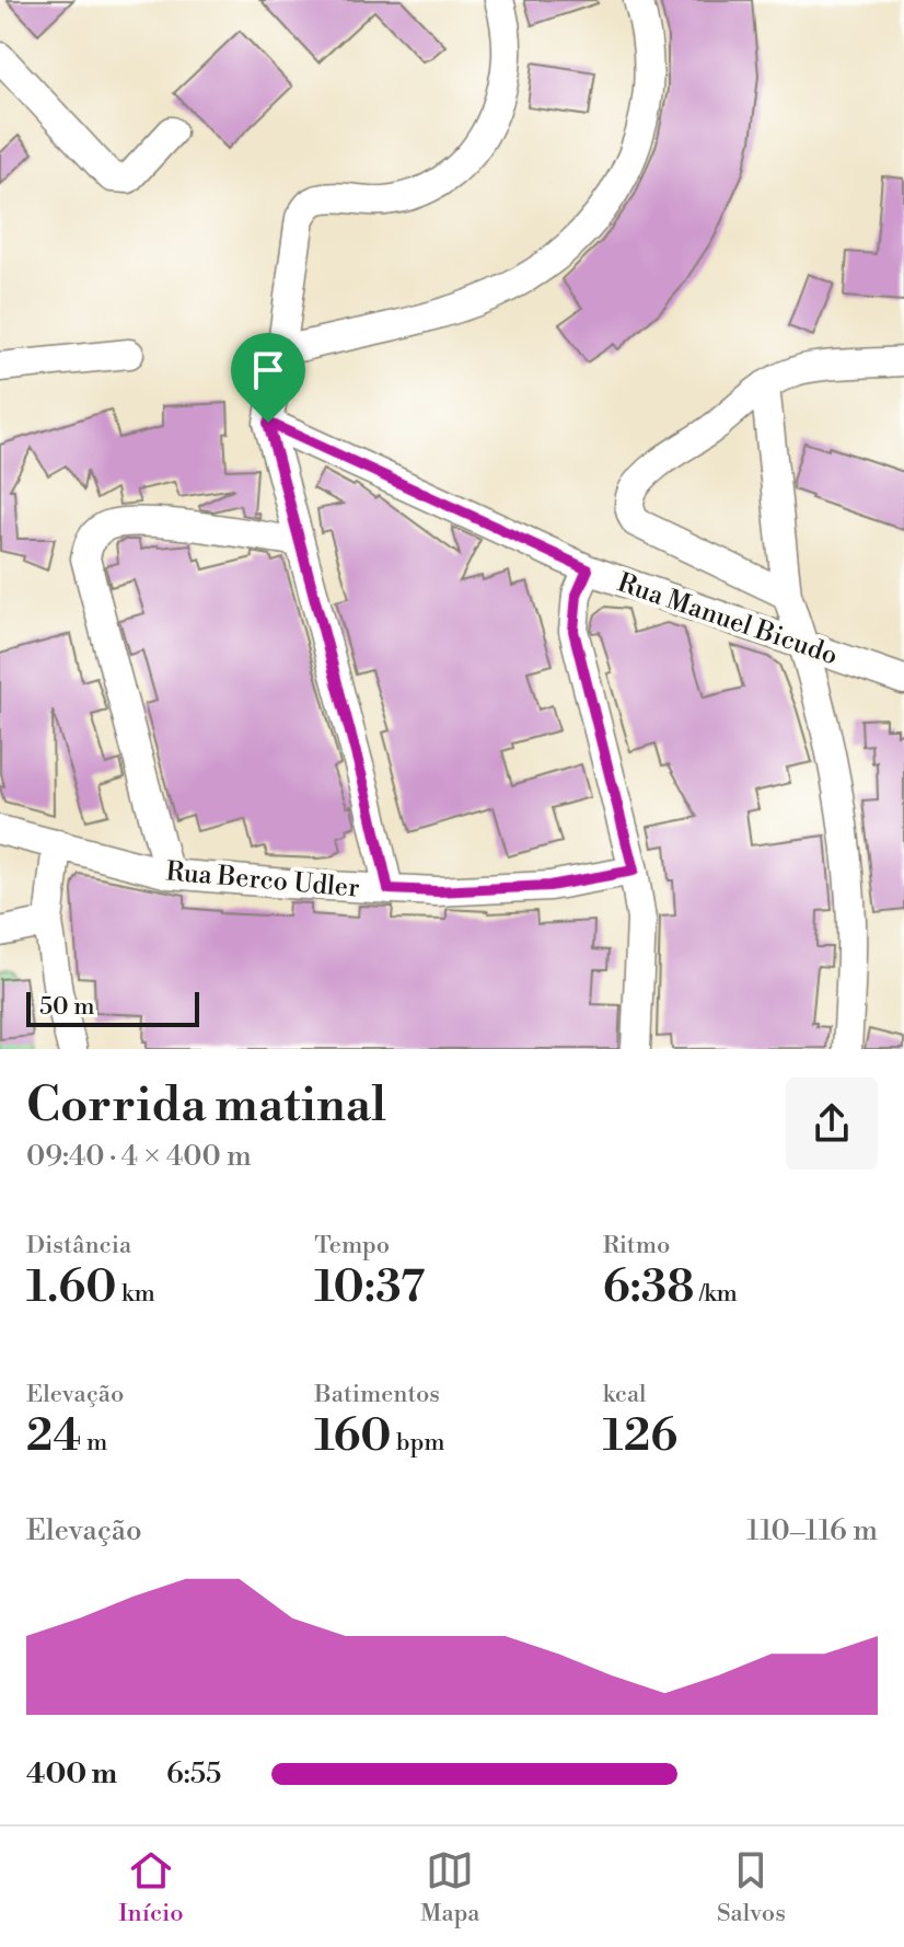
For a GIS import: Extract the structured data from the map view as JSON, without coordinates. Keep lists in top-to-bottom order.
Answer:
{
  "streets": {
    "street": ["Rua Manuel Bicudo", "Rua Berco Udler"]
  },
  "scale_bar": "50 m",
  "page": {
    "scale": "50 m",
    "heading": ["Corrida matinal", "09:40 · 4 × 400 m"],
    "stats": [
      ["Distância", "1.60 km"],
      ["Tempo", "10:37"],
      ["Ritmo", "6:38 /km"],
      ["Elevação", "24 m"],
      ["Batimentos", "160 bpm"],
      ["kcal", "126"]
    ],
    "chart": ["Elevação", "110–116 m"],
    "list": [
      {
        "name": "400 m",
        "note": "6:55"
      }
    ],
    "tabs": ["Início", "Mapa", "Salvos"]
  }
}
